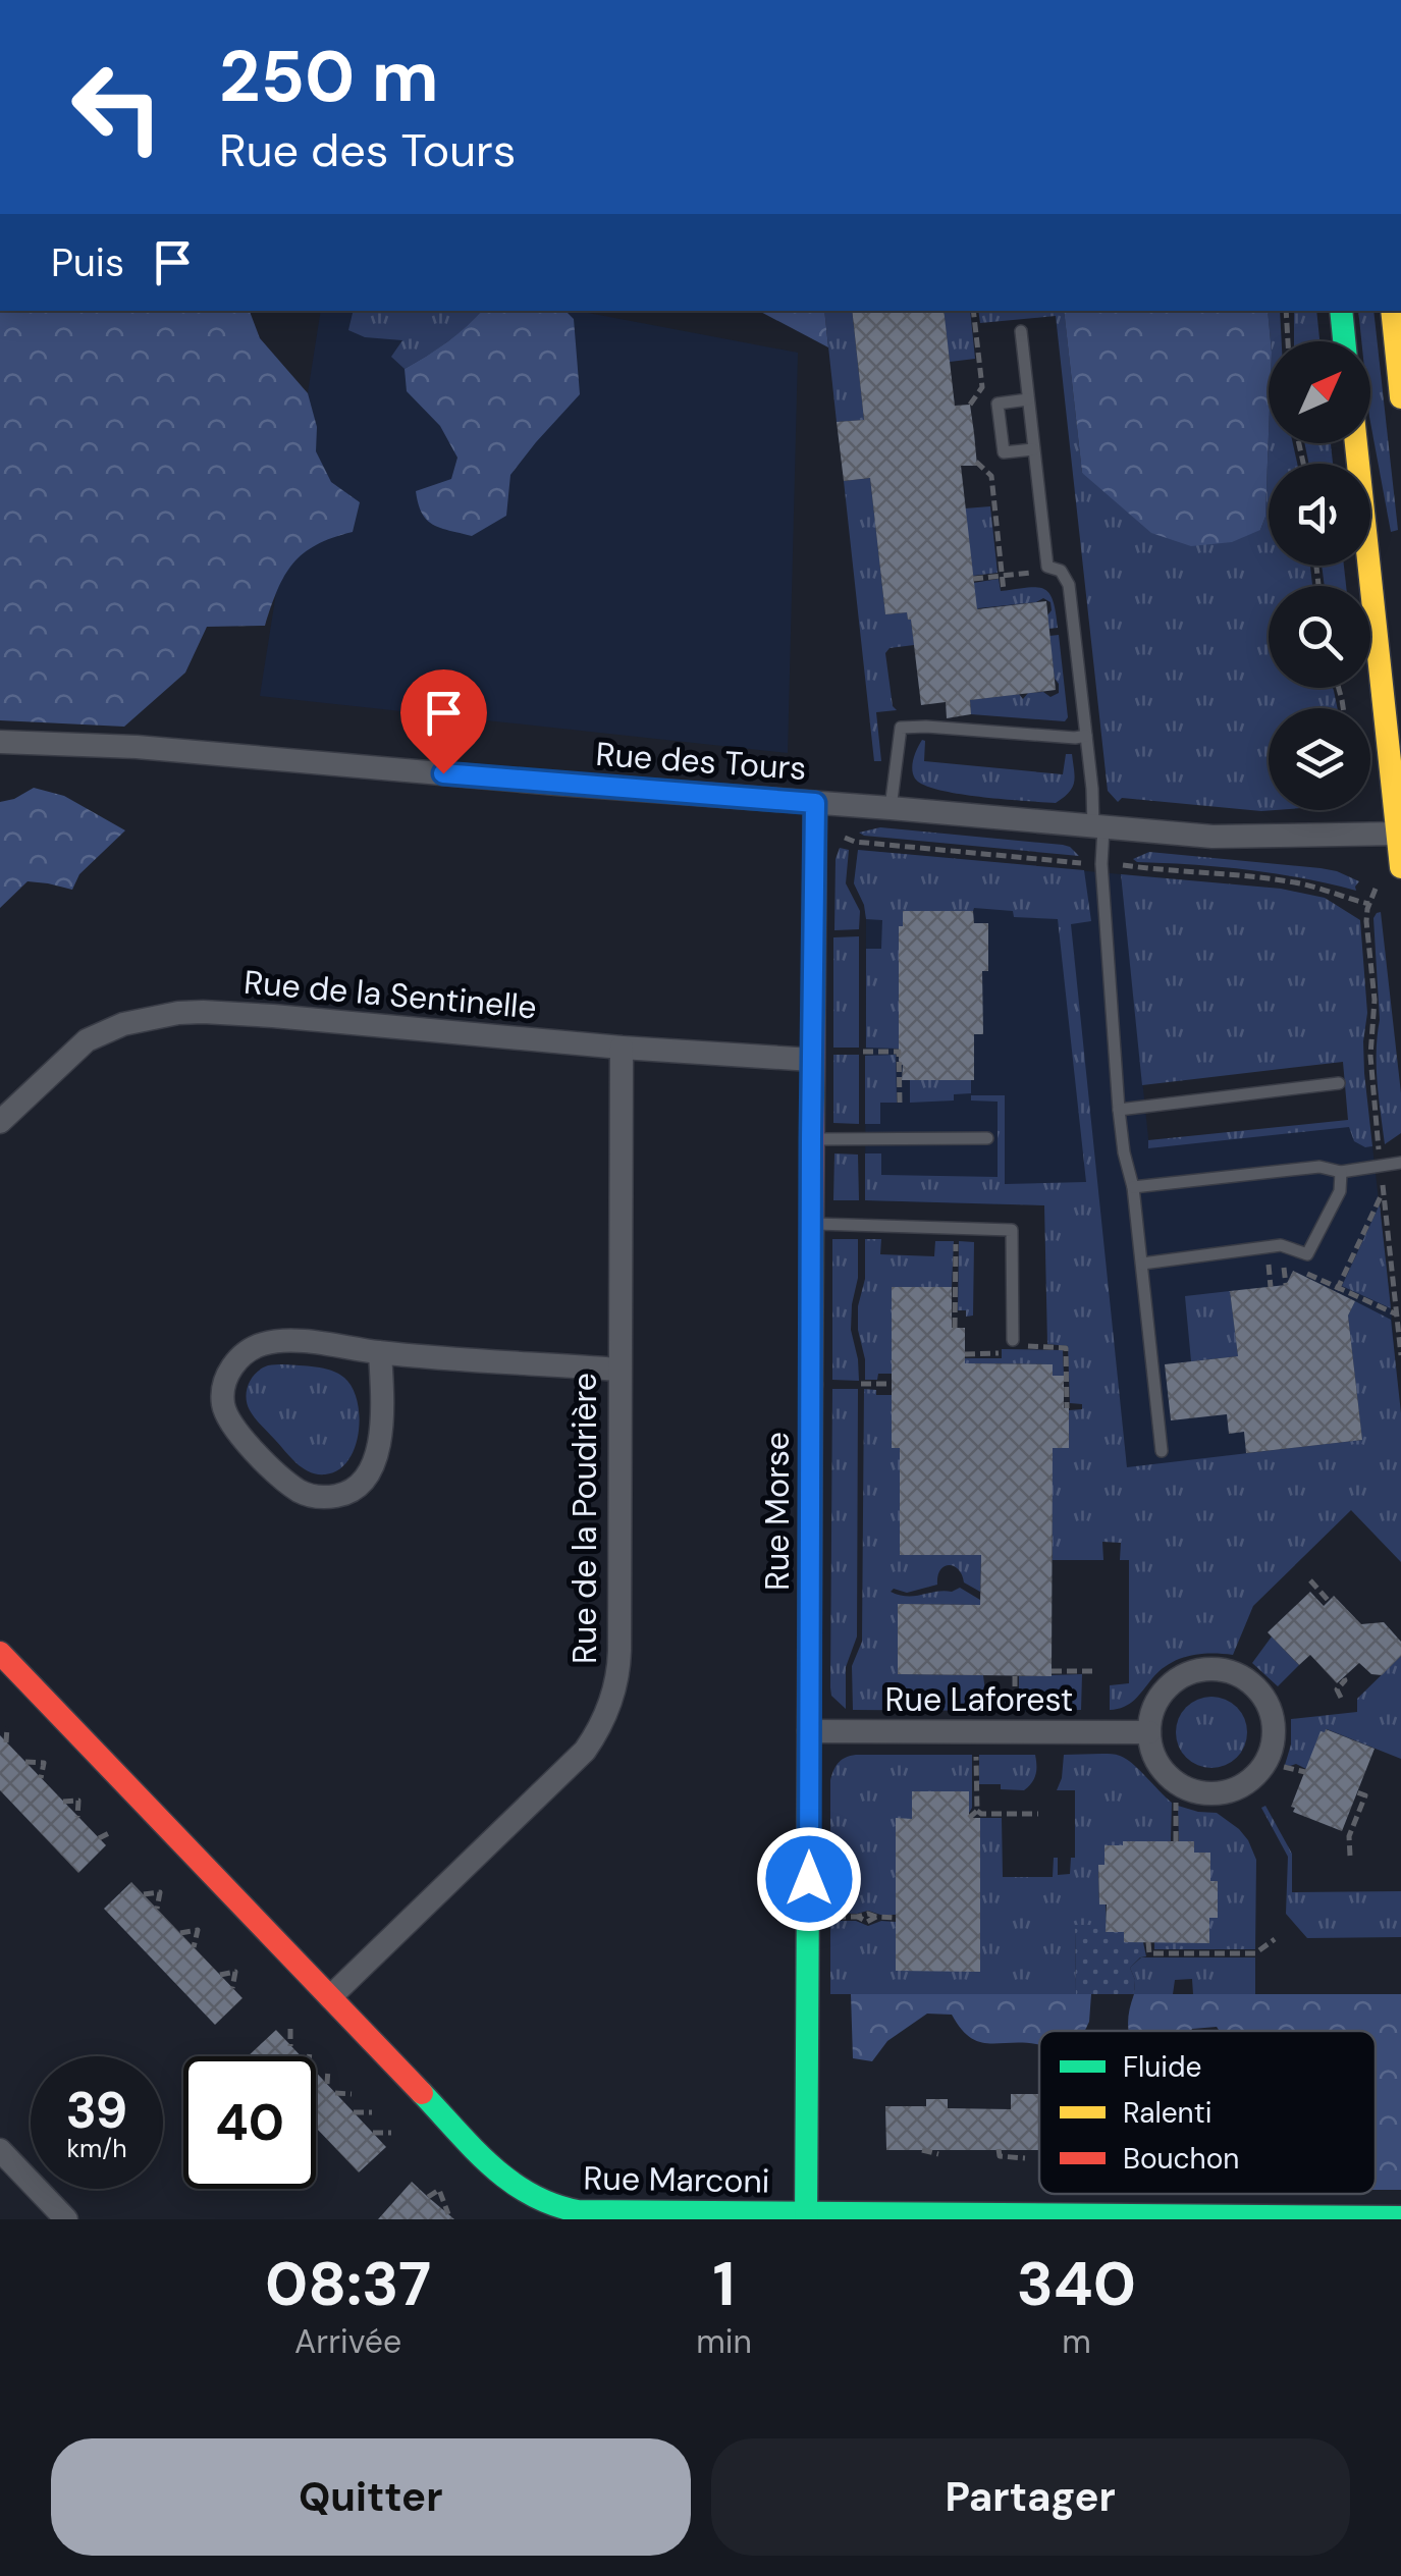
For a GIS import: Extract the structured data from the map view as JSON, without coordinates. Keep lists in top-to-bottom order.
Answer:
{
  "streets": {
    "street": [
      "Rue des Tours",
      "Rue de la Sentinelle",
      "Rue Morse",
      "Rue de la Poudrière",
      "Rue Laforest",
      "Rue Marconi"
    ]
  },
  "crossings": [
    ["Rue des Tours", "Rue Morse"],
    ["Rue de la Sentinelle", "Rue Morse"],
    ["Rue de la Sentinelle", "Rue de la Poudrière"],
    ["Rue Morse", "Rue Laforest"],
    ["Rue Morse", "Rue Marconi"],
    ["Rue de la Poudrière", "Rue Marconi"]
  ],
  "legend": ["Fluide", "Ralenti", "Bouchon"],
  "north": "top right",
  "page": {
    "turn": ["250 m", "Rue des Tours"],
    "then": "Puis",
    "speed": "39 km/h",
    "limit": "40",
    "eta": [
      "08:37",
      "Arrivée",
      "1",
      "min",
      "340",
      "m"
    ],
    "buttons": ["Quitter", "Partager"]
  }
}
